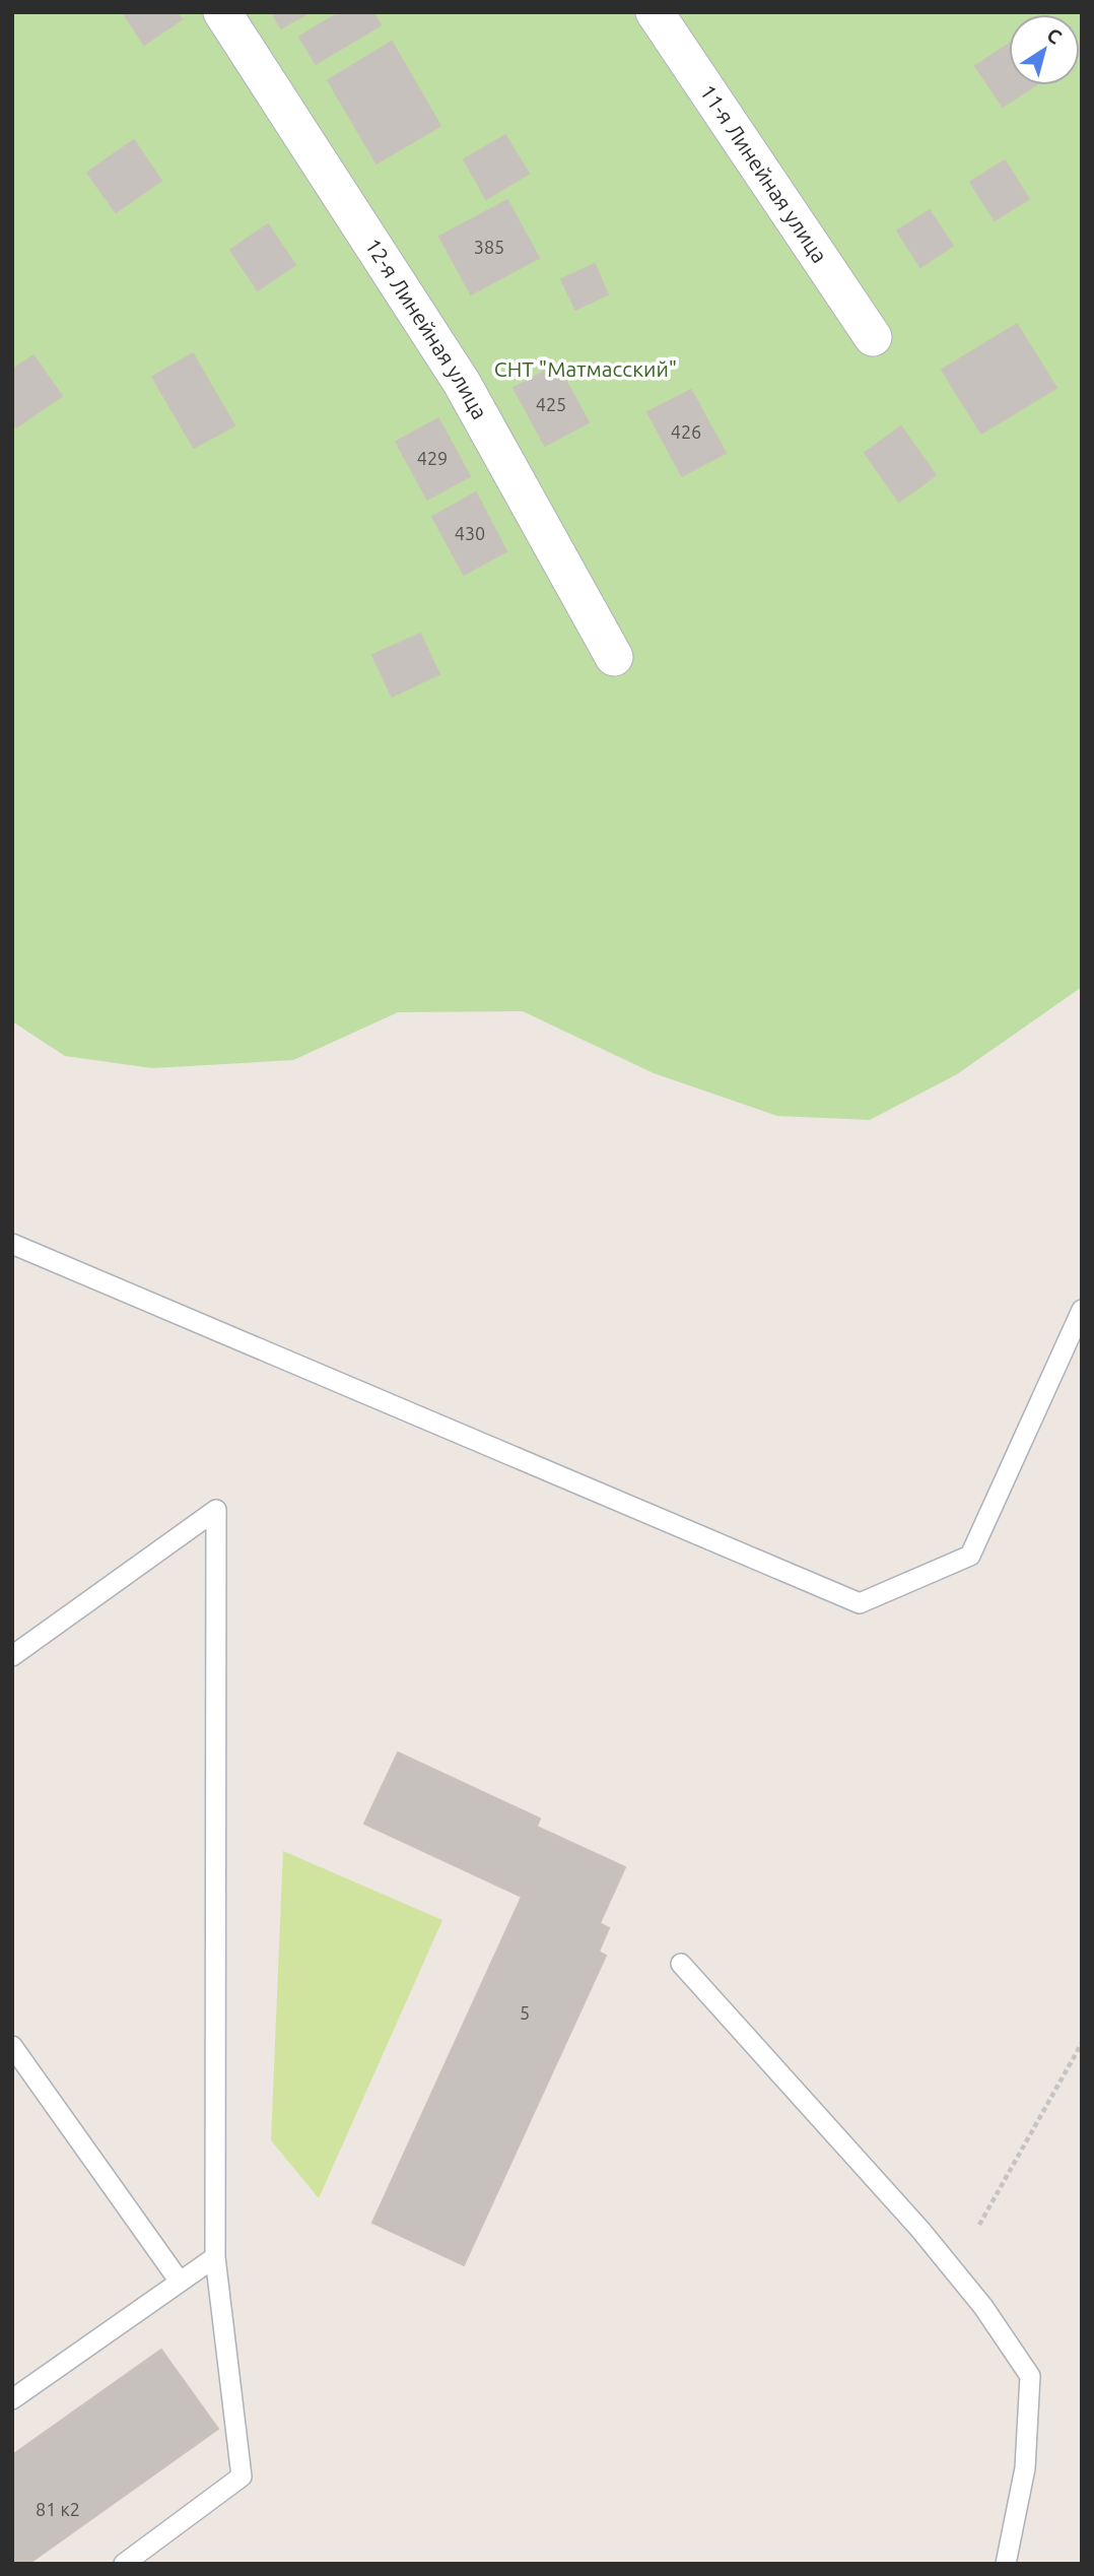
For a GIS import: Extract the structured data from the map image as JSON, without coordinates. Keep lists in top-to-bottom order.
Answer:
{
  "streets": {
    "street": ["11-я Линейная улица", "12-я Линейная улица"]
  },
  "parks": ["СНТ \"Матмасский\""],
  "house_numbers": [
    "385",
    "425",
    "426",
    "429",
    "430",
    "5",
    "81 к2"
  ],
  "north": "top right"
}
